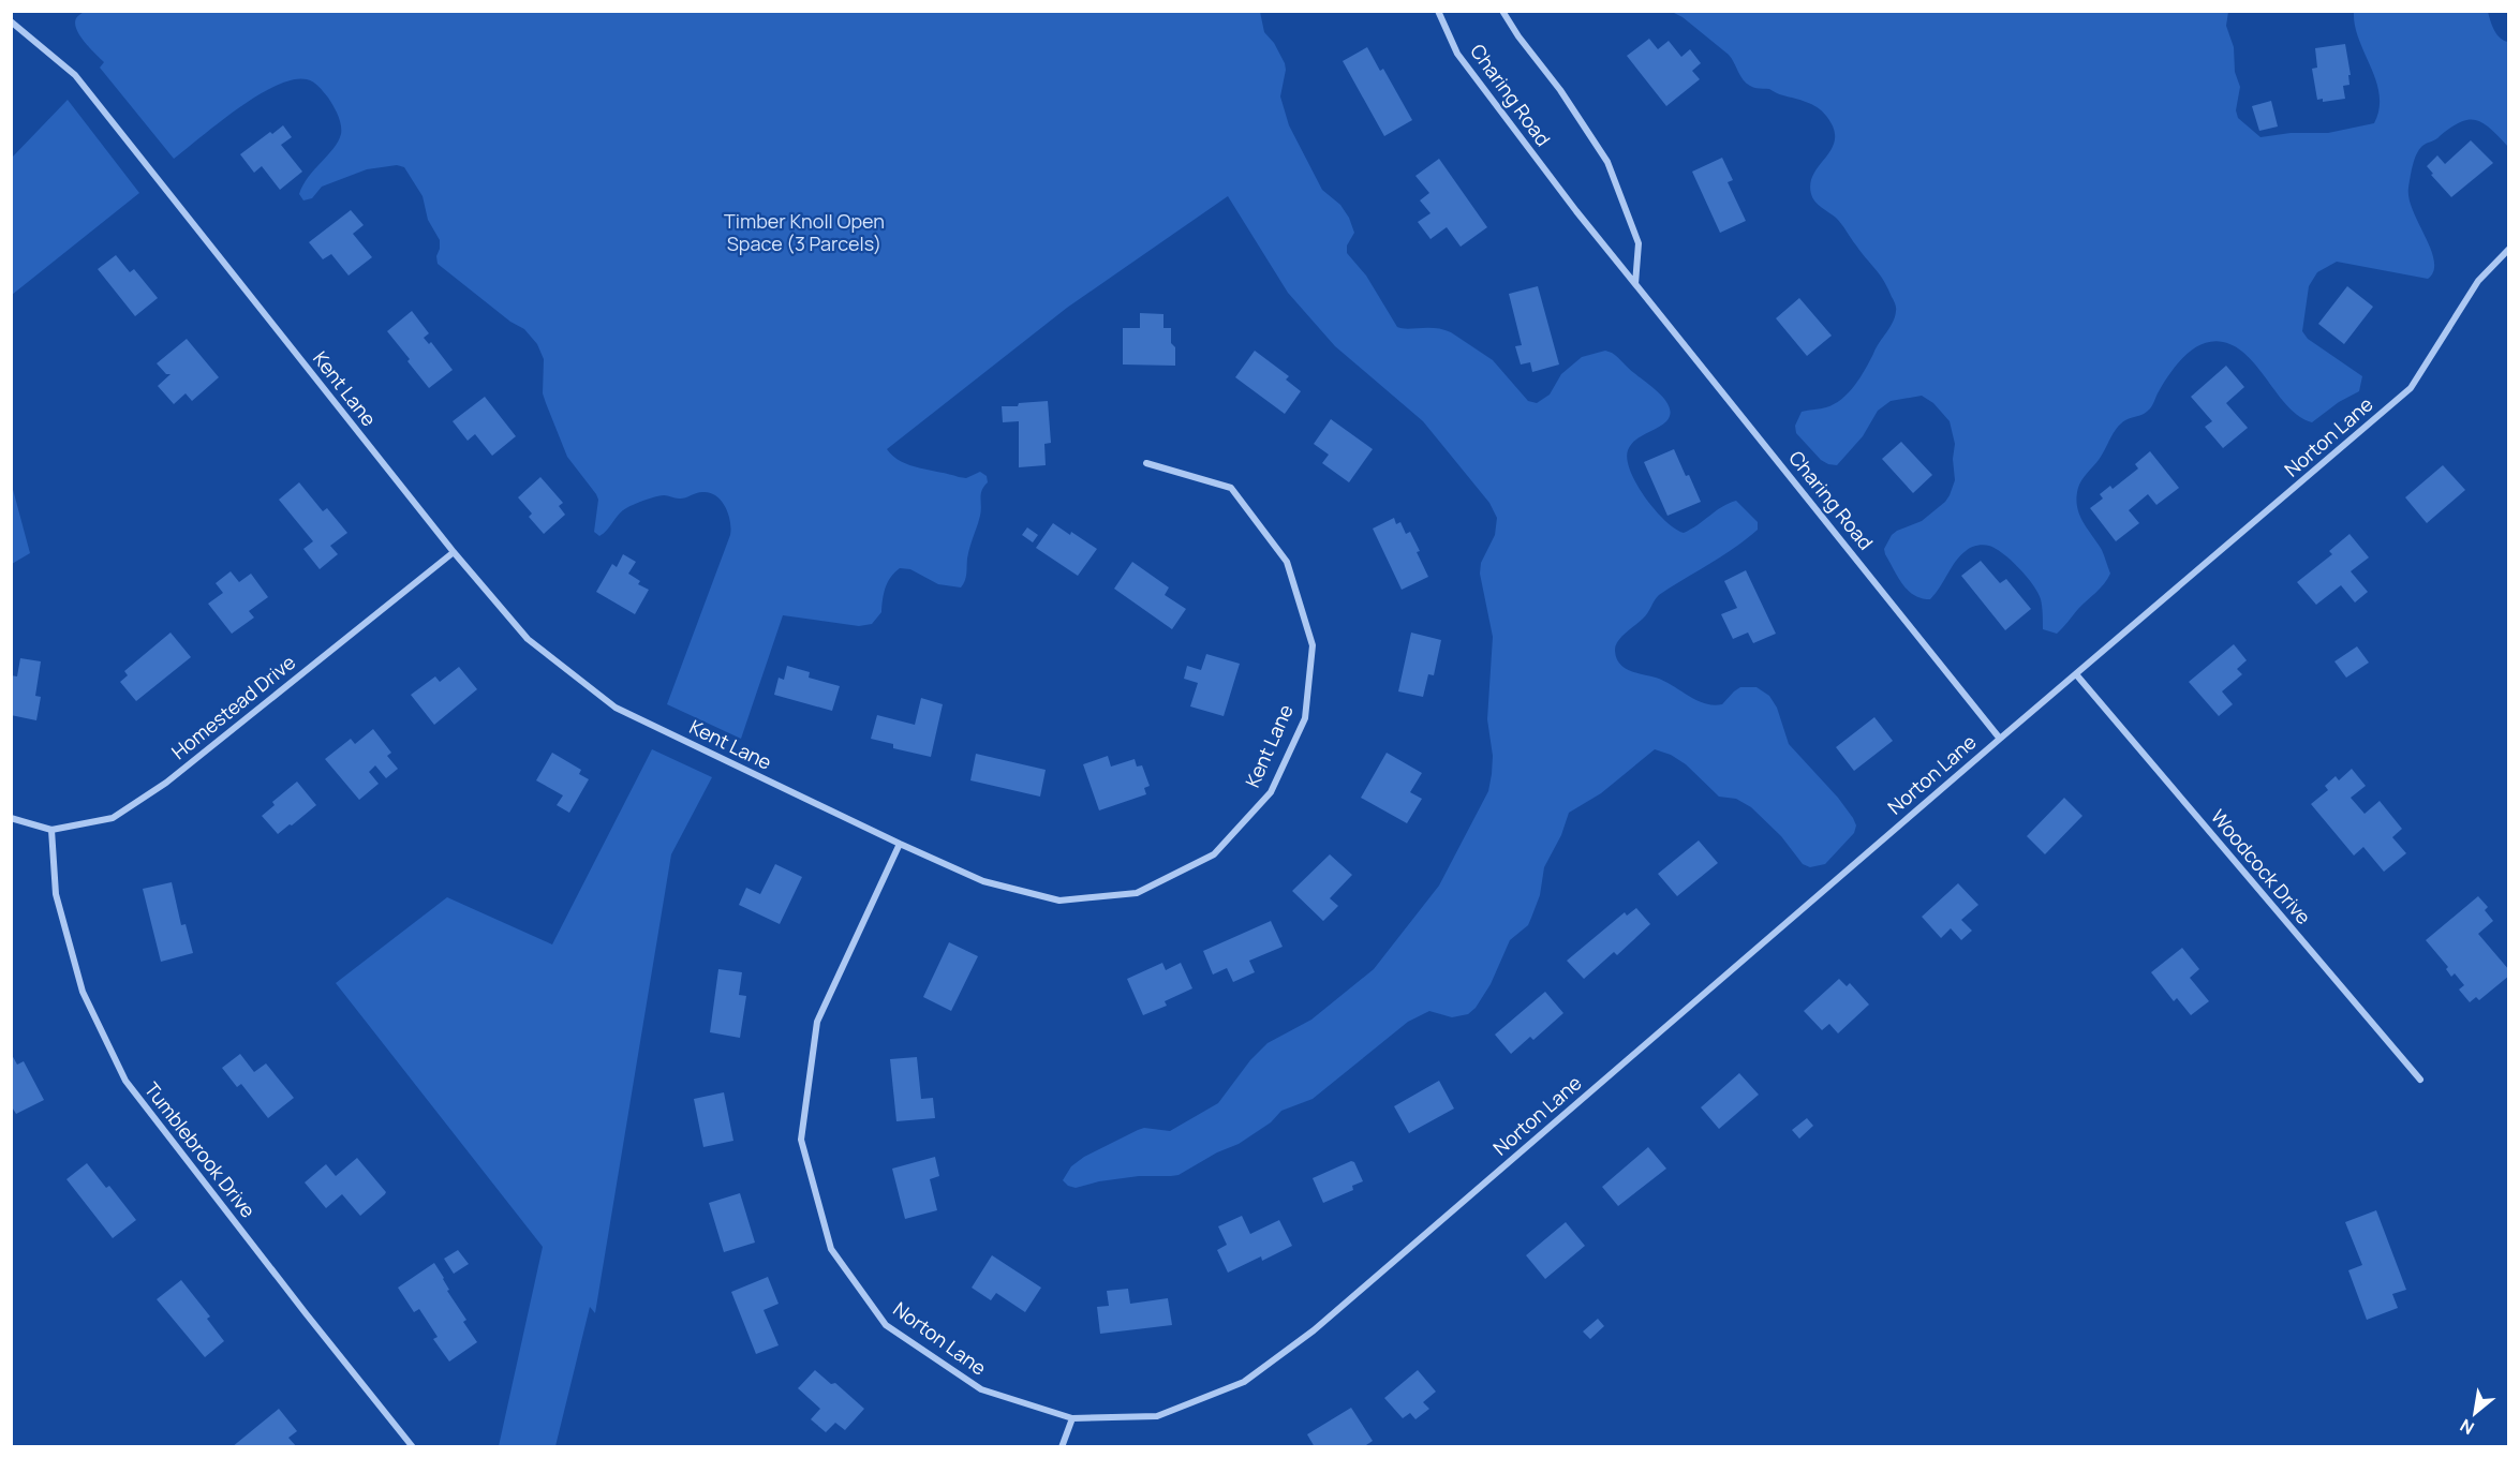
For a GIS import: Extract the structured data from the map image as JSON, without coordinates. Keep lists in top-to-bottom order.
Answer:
{
  "streets": {
    "street": [
      "Charing Road",
      "Kent Lane",
      "Norton Lane",
      "Homestead Drive",
      "Woodcock Drive",
      "Tumblebrook Drive"
    ]
  },
  "crossings": [
    ["Charing Road", "Norton Lane"],
    ["Kent Lane", "Norton Lane"],
    ["Kent Lane", "Homestead Drive"],
    ["Norton Lane", "Woodcock Drive"],
    ["Homestead Drive", "Tumblebrook Drive"]
  ],
  "parks": ["Timber Knoll Open Space (3 Parcels)"],
  "north": "bottom left"
}
